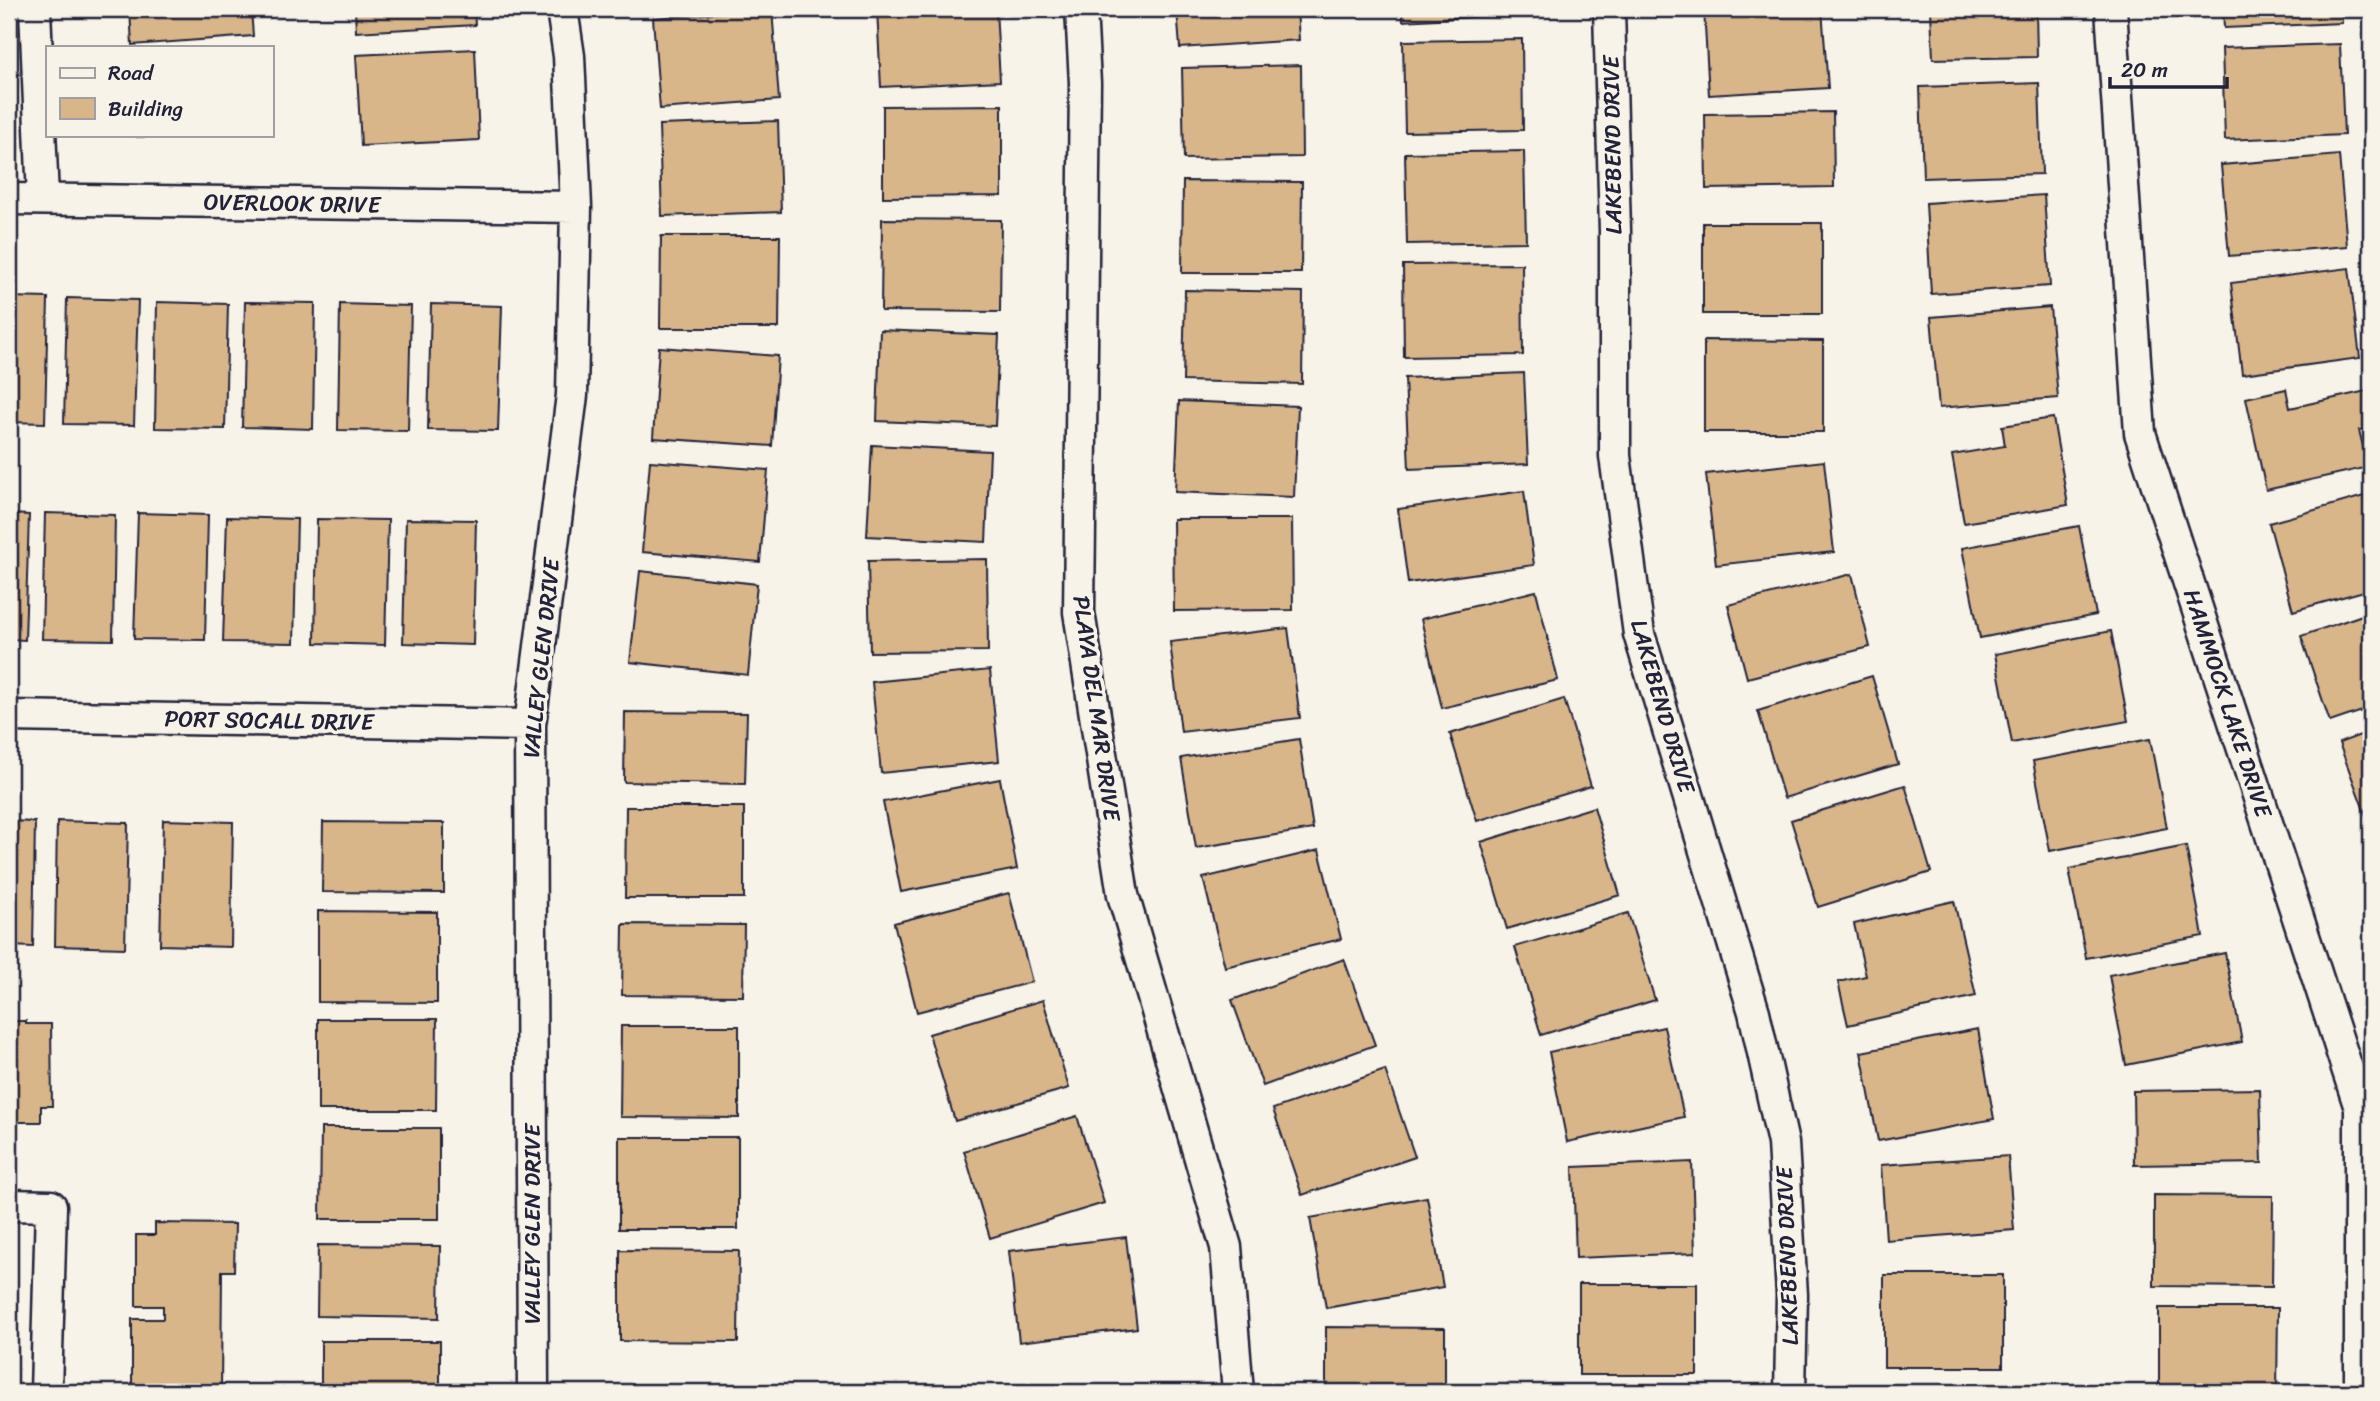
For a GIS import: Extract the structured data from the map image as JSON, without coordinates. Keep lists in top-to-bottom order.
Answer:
{
  "streets": {
    "street": [
      "LAKEBEND DRIVE",
      "OVERLOOK DRIVE",
      "VALLEY GLEN DRIVE",
      "HAMMOCK LAKE DRIVE",
      "PLAYA DEL MAR DRIVE",
      "PORT SOCALL DRIVE"
    ]
  },
  "crossings": [
    ["OVERLOOK DRIVE", "VALLEY GLEN DRIVE"],
    ["VALLEY GLEN DRIVE", "PORT SOCALL DRIVE"]
  ],
  "legend": ["Road", "Building"],
  "scale_bar": "20 m"
}
